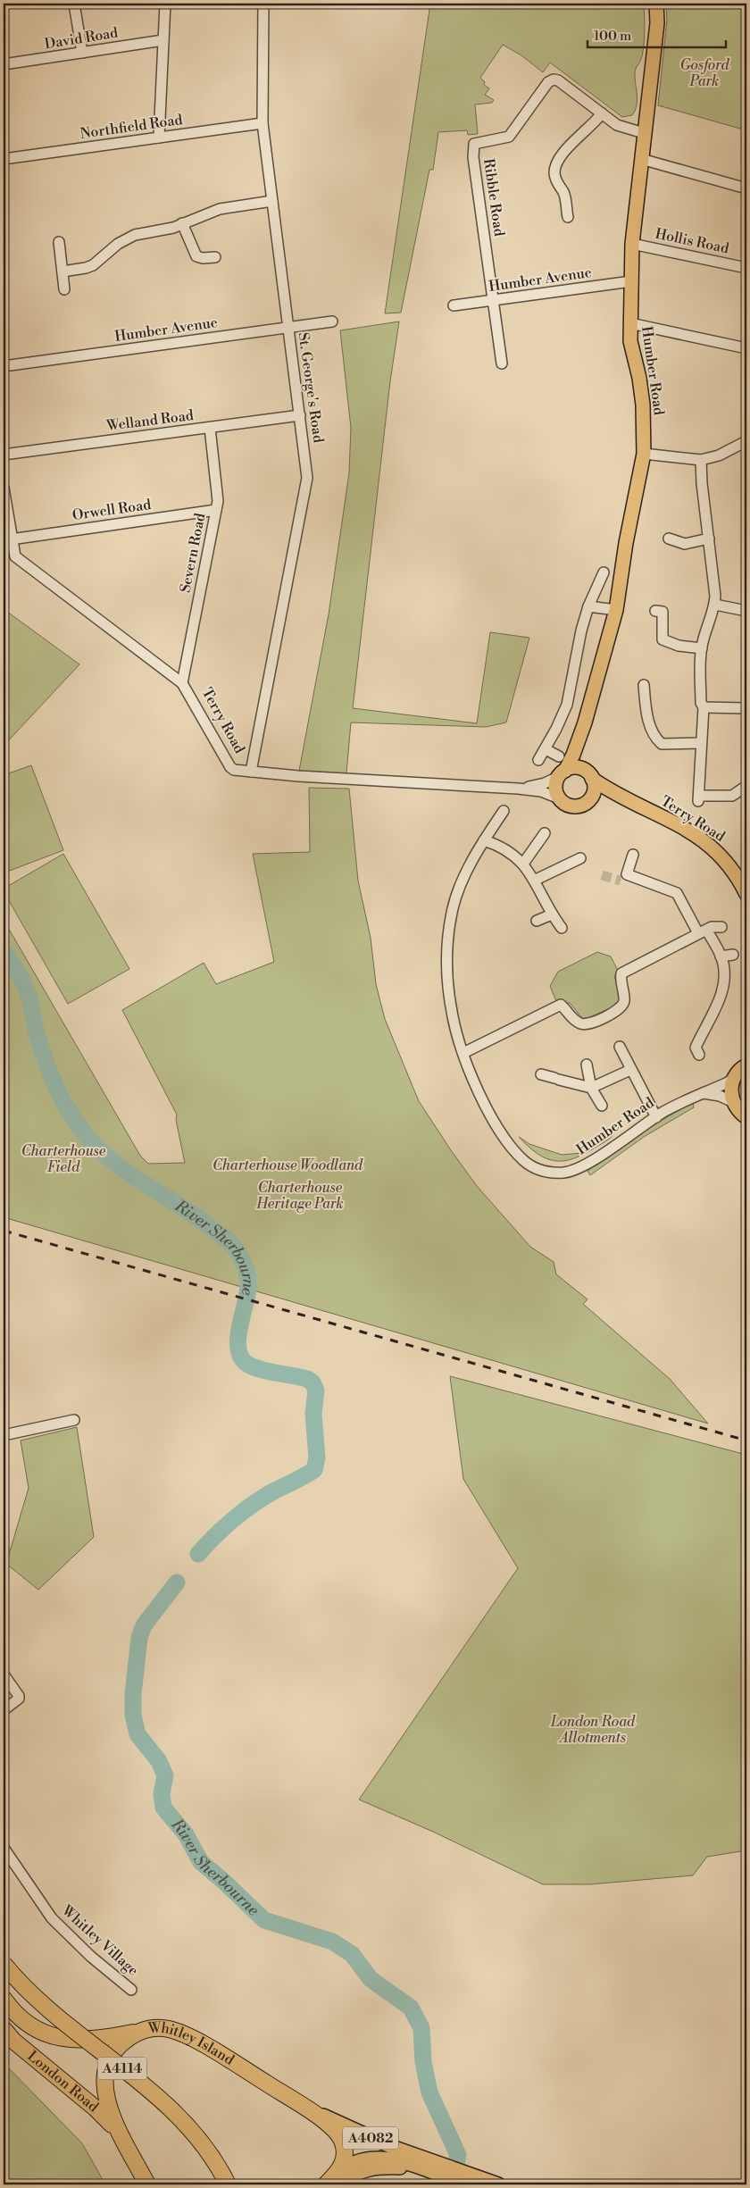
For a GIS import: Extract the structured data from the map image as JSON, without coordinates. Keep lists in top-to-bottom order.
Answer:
{
  "streets": {
    "highway": ["Whitley Island", "A4114", "London Road"],
    "main road": ["Humber Road", "Terry Road", "A4082"],
    "street": [
      "David Road",
      "Northfield Road",
      "Ribble Road",
      "Hollis Road",
      "Humber Avenue",
      "St. George's Road",
      "Welland Road",
      "Orwell Road",
      "Severn Road",
      "Whitley Village"
    ]
  },
  "crossings": [
    ["Northfield Road", "St. George's Road"],
    ["Ribble Road", "Humber Avenue"],
    ["Hollis Road", "Humber Road"],
    ["Humber Avenue", "Humber Road"],
    ["Humber Avenue", "St. George's Road"],
    ["Humber Road", "Terry Road"],
    ["St. George's Road", "Welland Road"],
    ["St. George's Road", "Terry Road"],
    ["Welland Road", "Severn Road"],
    ["Orwell Road", "Severn Road"],
    ["Orwell Road", "Terry Road"],
    ["Severn Road", "Terry Road"],
    ["Whitley Island", "London Road"],
    ["Whitley Island", "A4082"]
  ],
  "water": ["River Sherbourne"],
  "parks": [
    "Gosford Park",
    "Charterhouse Field",
    "Charterhouse Woodland",
    "Charterhouse Heritage Park",
    "London Road Allotments"
  ],
  "scale_bar": "100 m"
}
